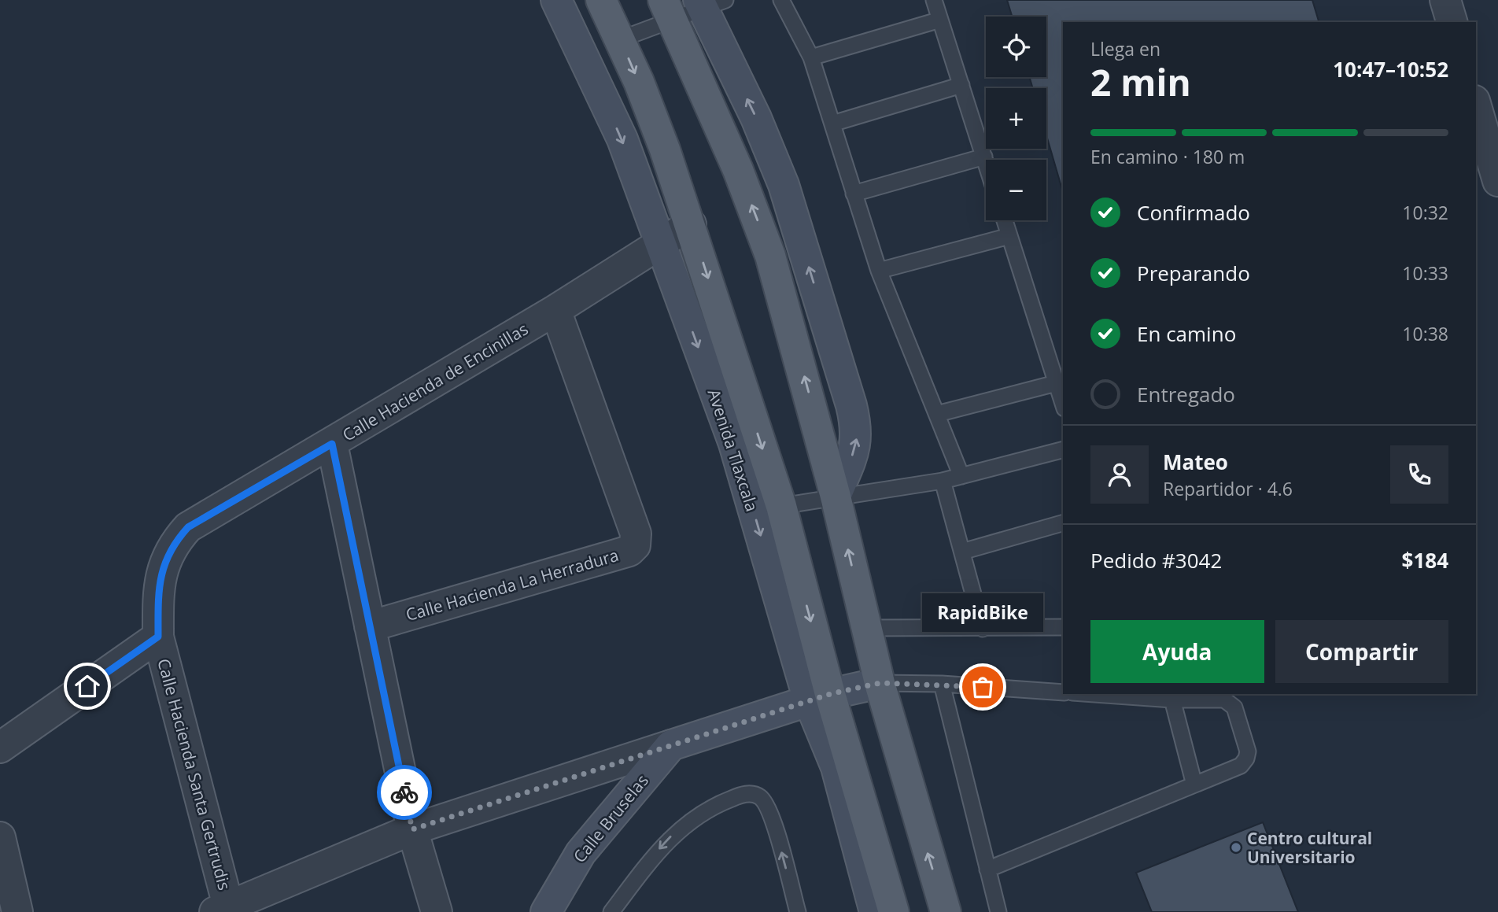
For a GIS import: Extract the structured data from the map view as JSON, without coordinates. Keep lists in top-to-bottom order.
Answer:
{
  "streets": {
    "main road": ["Avenida Tlaxcala"],
    "street": [
      "Calle Hacienda de Encinillas",
      "Calle Hacienda La Herradura",
      "Calle Hacienda Santa Gertrudis",
      "Calle Bruselas"
    ]
  },
  "crossings": [
    ["Calle Hacienda de Encinillas", "Avenida Tlaxcala"],
    ["Calle Hacienda de Encinillas", "Calle Hacienda La Herradura"],
    ["Calle Hacienda de Encinillas", "Calle Hacienda Santa Gertrudis"]
  ],
  "places": ["RapidBike", "Centro cultural Universitario"],
  "page": {
    "map_buttons": ["+", "−"],
    "heading": ["2 min", "Llega en", "10:47–10:52"],
    "panel": [
      "Mateo",
      "Repartidor · 4.6",
      "Pedido #3042",
      "$184"
    ],
    "bar": "En camino · 180 m",
    "list": [
      ["Confirmado", "10:32"],
      ["Preparando", "10:33"],
      ["En camino", "10:38"],
      "Entregado"
    ],
    "bubble": "RapidBike",
    "buttons": ["Ayuda", "Compartir"]
  }
}
